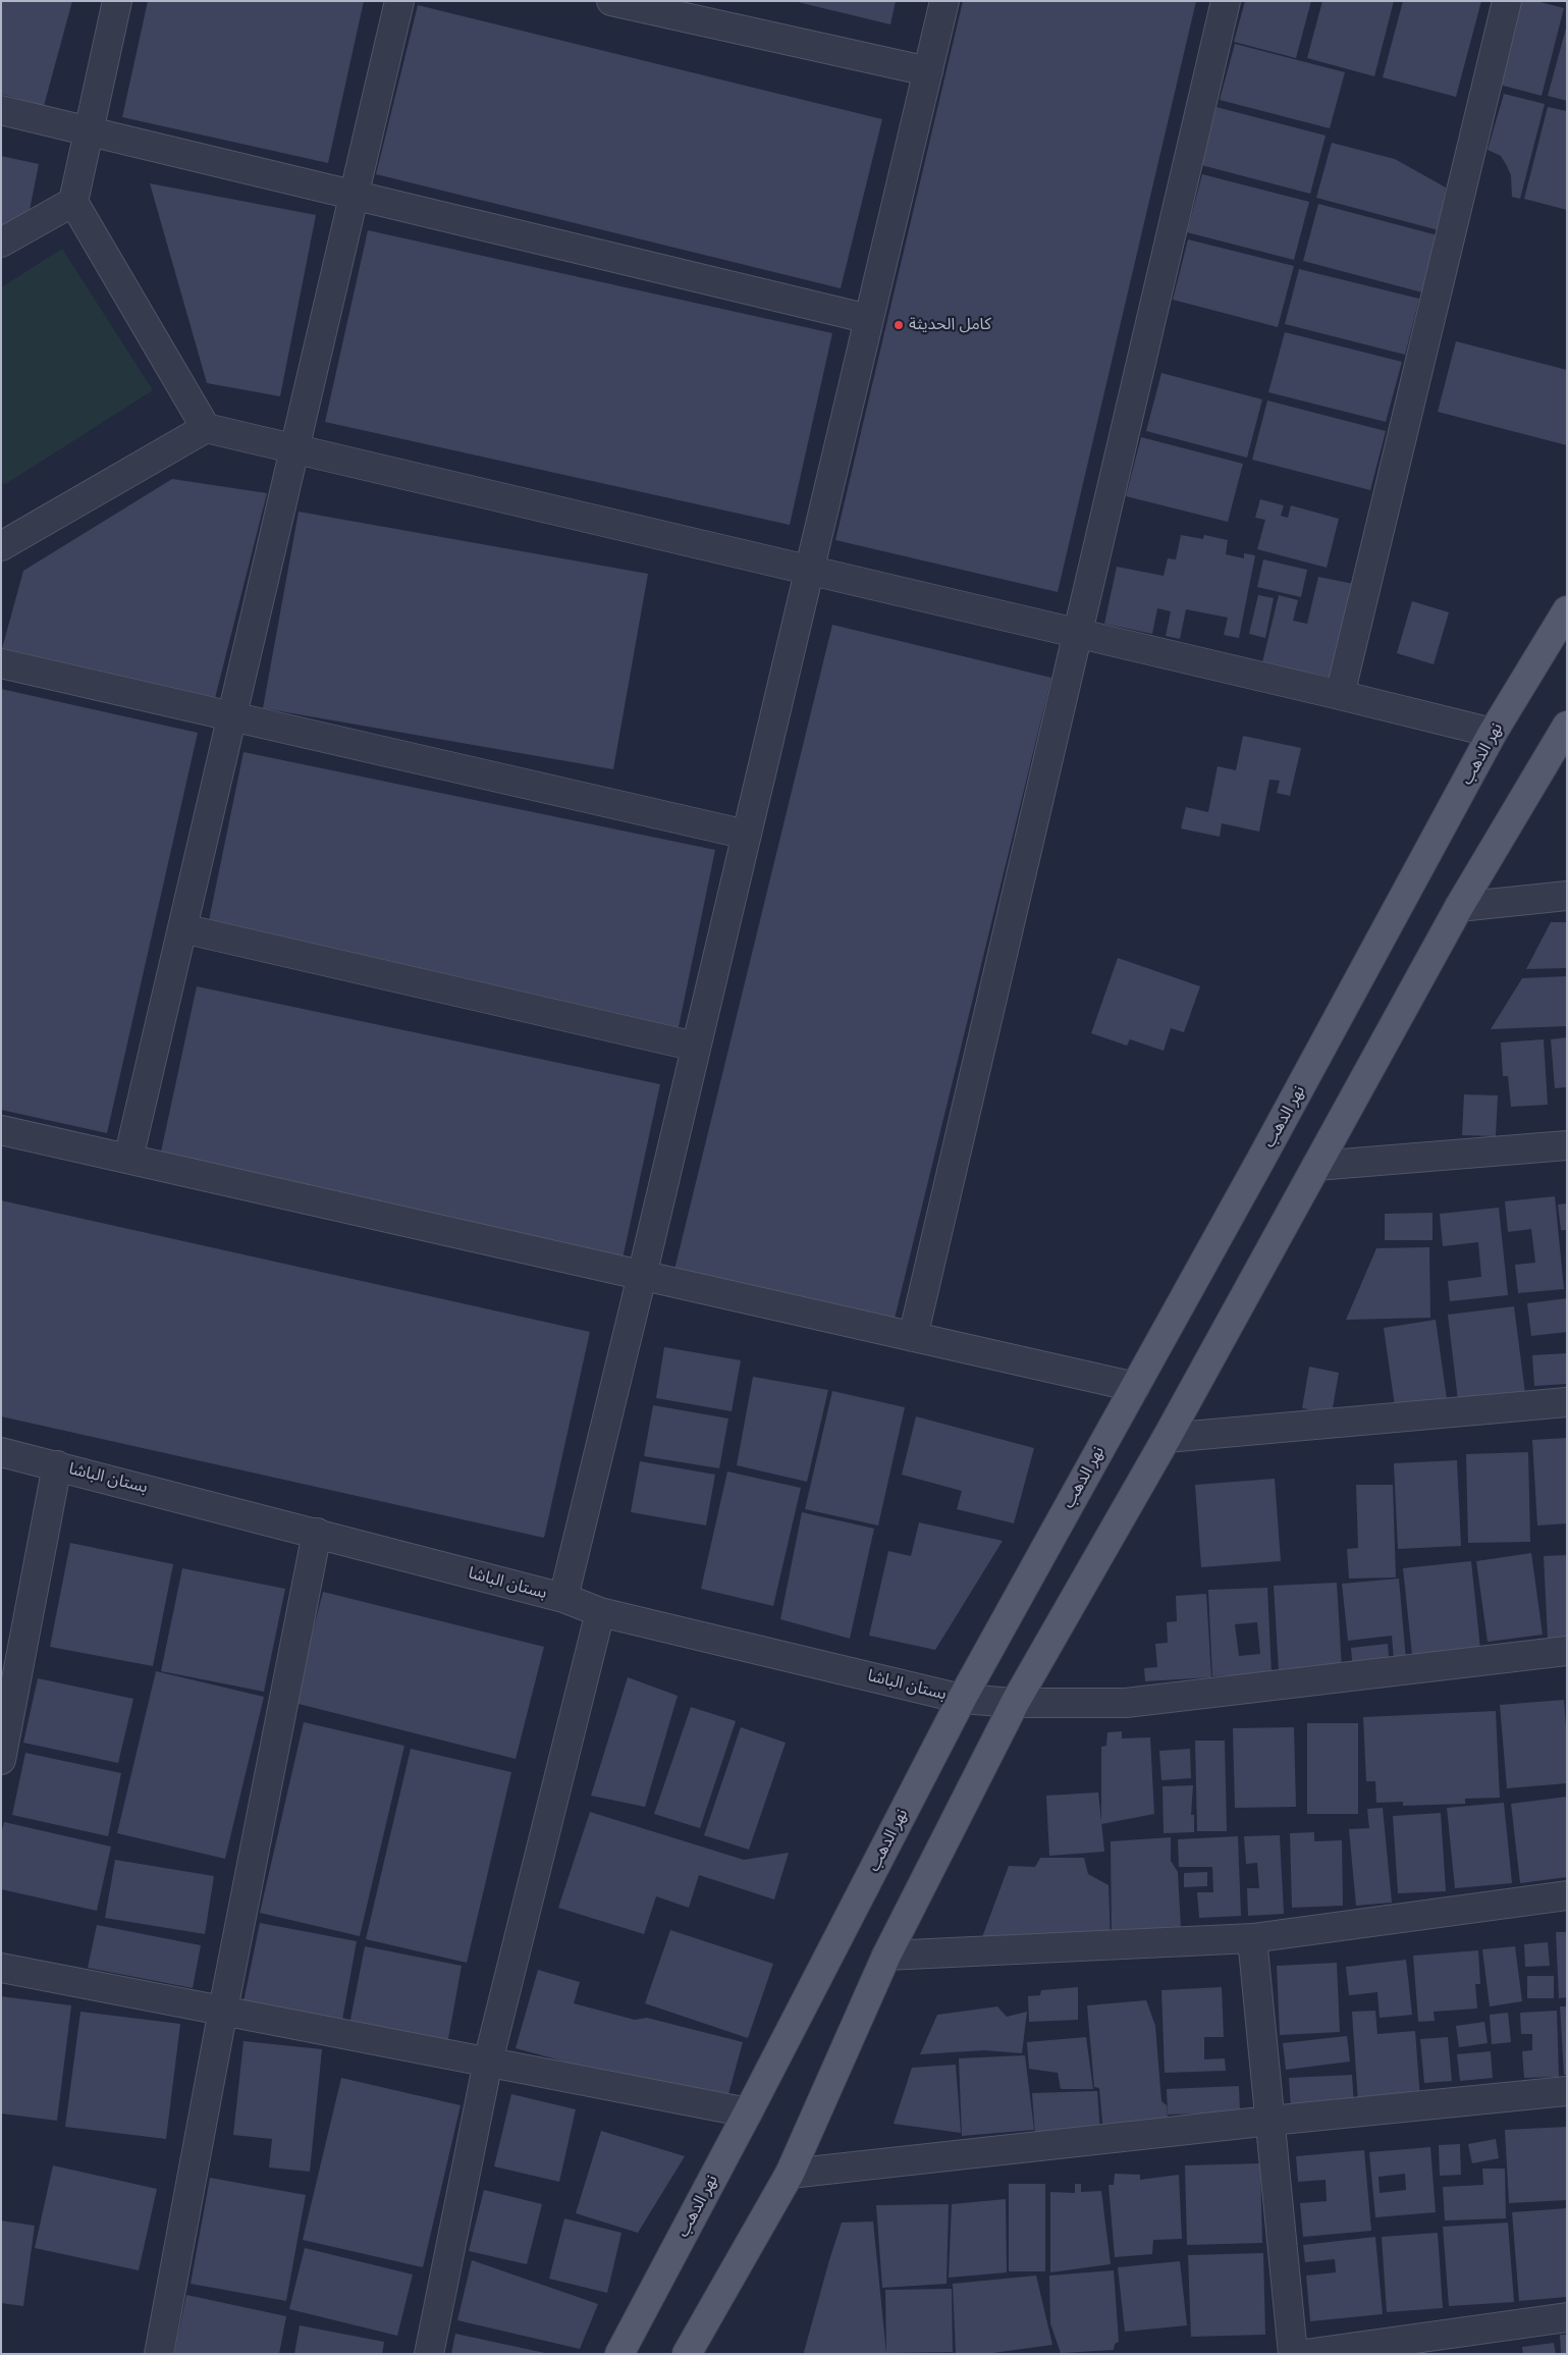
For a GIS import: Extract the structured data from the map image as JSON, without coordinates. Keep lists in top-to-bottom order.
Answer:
{
  "streets": {
    "main road": ["نهر الدهب"],
    "street": ["بستان الباشا"]
  },
  "crossings": [
    ["نهر الدهب", "بستان الباشا"]
  ],
  "places": ["كامل الحديثة"]
}
